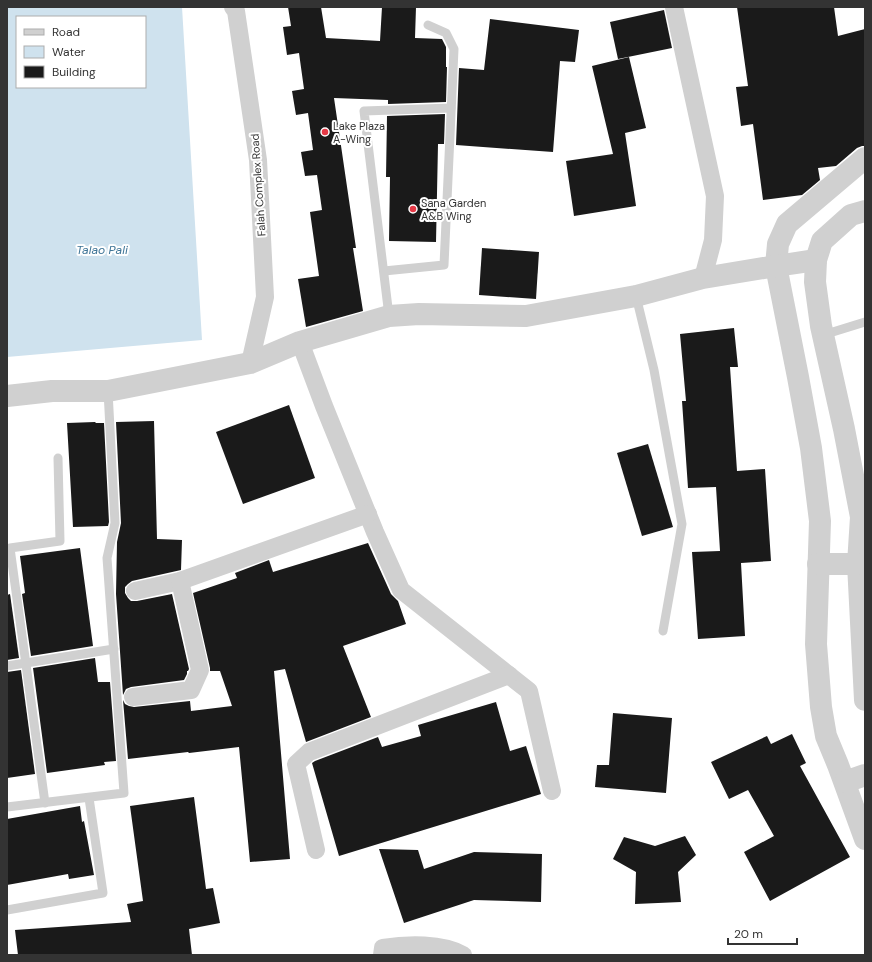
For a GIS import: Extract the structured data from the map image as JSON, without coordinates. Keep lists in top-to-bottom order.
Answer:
{
  "streets": {
    "street": ["Falah Complex Road"]
  },
  "water": ["Talao Pali"],
  "places": ["Lake Plaza A-Wing", "Sana Garden A&B Wing"],
  "legend": ["Road", "Water", "Building"],
  "scale_bar": "20 m"
}
